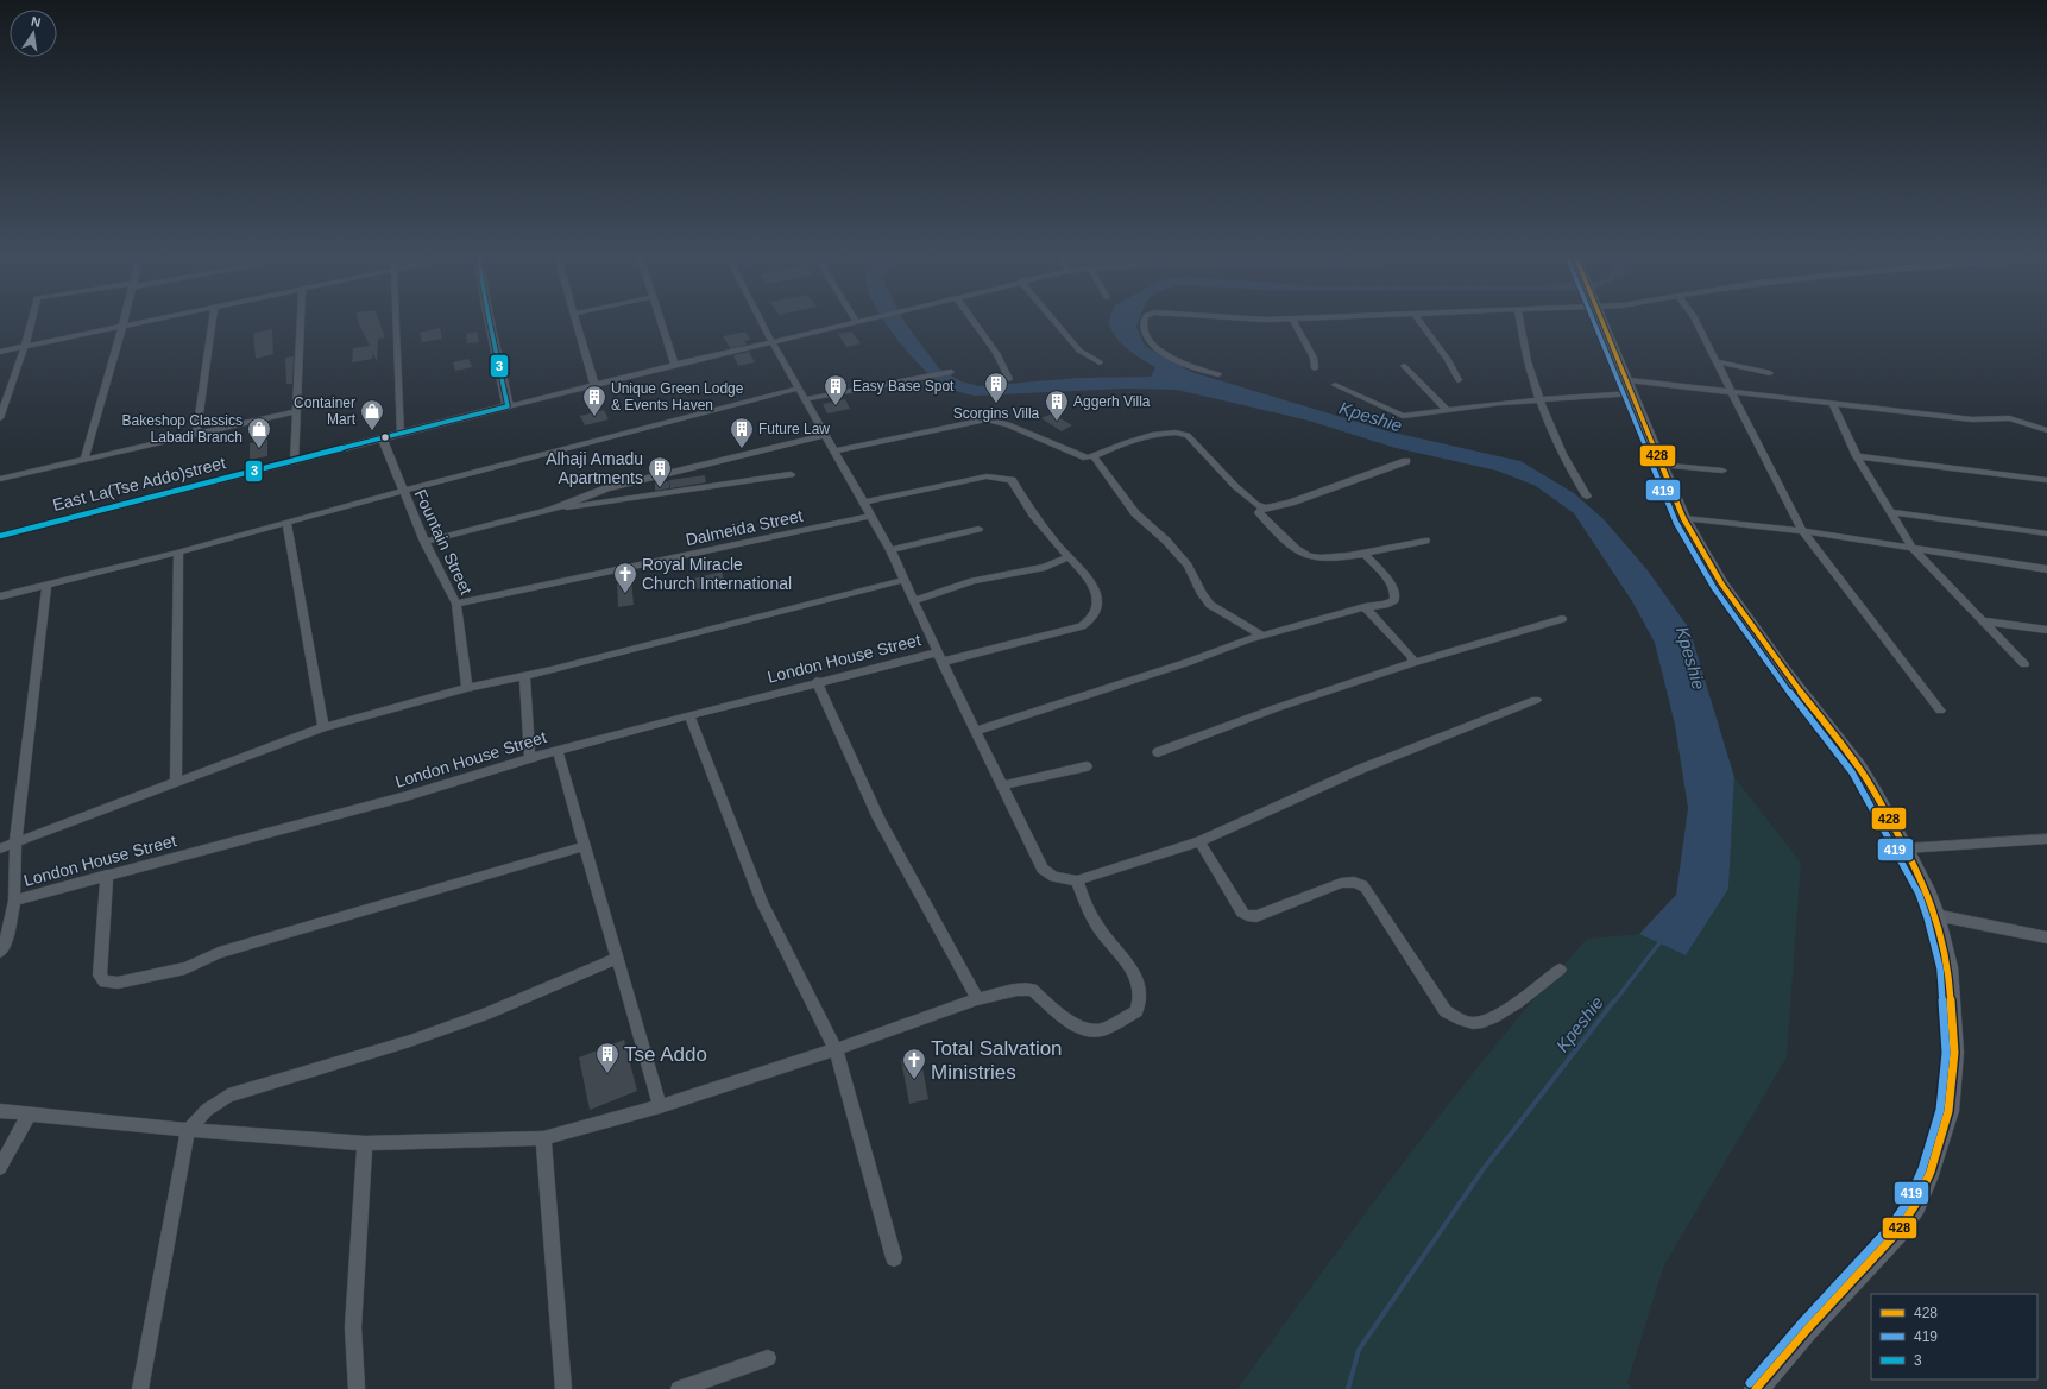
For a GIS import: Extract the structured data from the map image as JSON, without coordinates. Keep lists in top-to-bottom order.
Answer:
{
  "streets": {
    "street": [
      "East La(Tse Addo)street",
      "Dalmeida Street",
      "Fountain Street",
      "London House Street"
    ]
  },
  "crossings": [
    ["East La(Tse Addo)street", "Fountain Street"],
    ["Dalmeida Street", "Fountain Street"]
  ],
  "water": ["Kpeshie"],
  "places": {
    "building": [
      "Scorgins Villa",
      "Easy Base Spot",
      "Unique Green Lodge & Events Haven",
      "Aggerh Villa",
      "Future Law",
      "Alhaji Amadu Apartments",
      "Tse Addo"
    ],
    "shop": ["Container Mart", "Bakeshop Classics Labadi Branch"],
    "church": ["Royal Miracle Church International", "Total Salvation Ministries"]
  },
  "lines": ["transit line 428", "transit line 419", "transit line 3"],
  "legend": ["428", "419", "3"],
  "north": "top"
}
